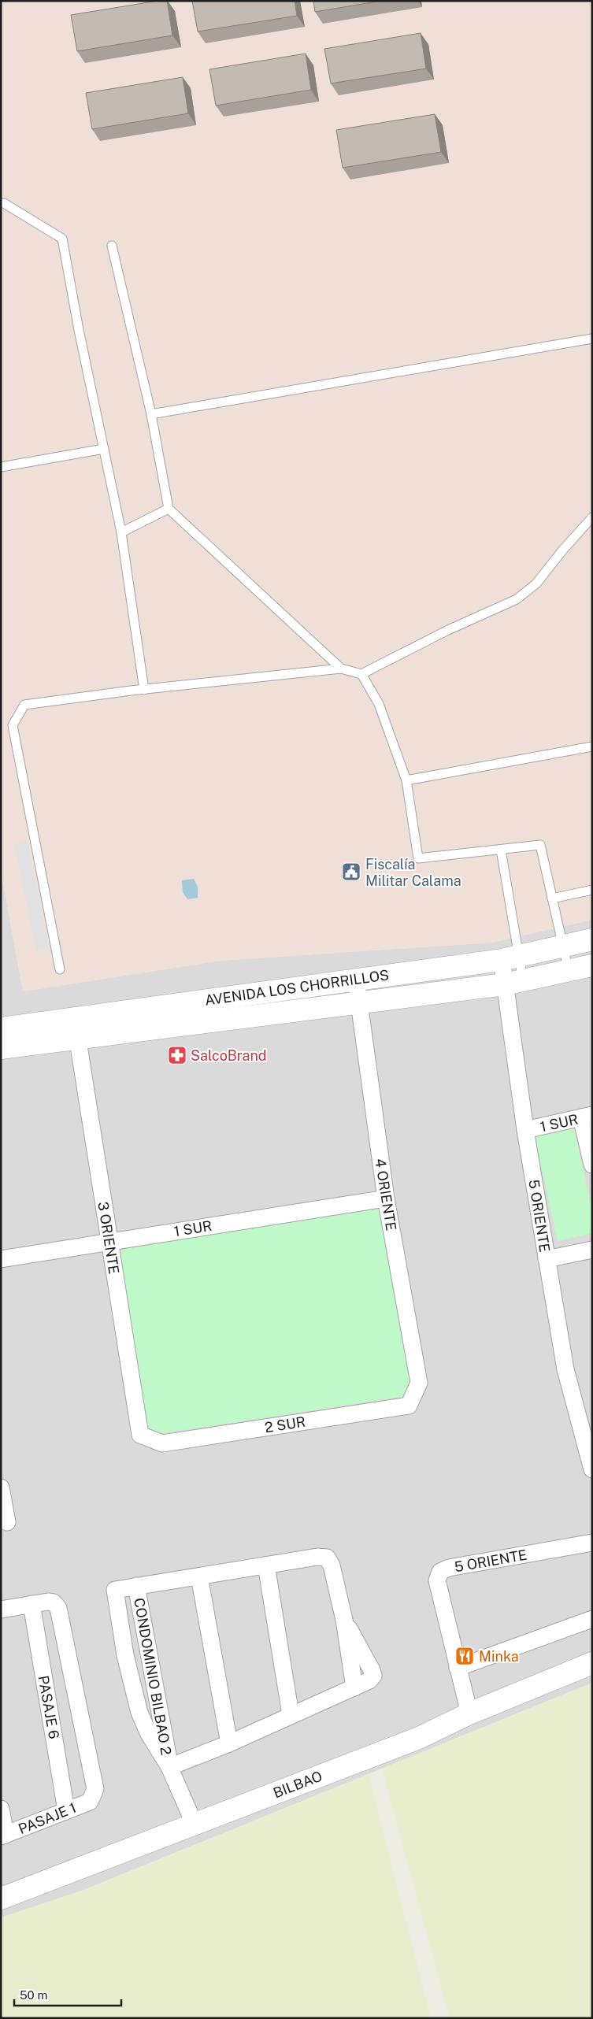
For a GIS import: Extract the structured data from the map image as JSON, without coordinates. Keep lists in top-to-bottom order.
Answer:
{
  "streets": {
    "street": [
      "AVENIDA LOS CHORRILLOS",
      "1 SUR",
      "4 ORIENTE",
      "5 ORIENTE",
      "3 ORIENTE",
      "2 SUR",
      "CONDOMINIO BILBAO 2",
      "PASAJE 6",
      "BILBAO",
      "PASAJE 1"
    ]
  },
  "crossings": [
    ["AVENIDA LOS CHORRILLOS", "4 ORIENTE"],
    ["AVENIDA LOS CHORRILLOS", "5 ORIENTE"],
    ["AVENIDA LOS CHORRILLOS", "3 ORIENTE"],
    ["1 SUR", "4 ORIENTE"],
    ["1 SUR", "5 ORIENTE"],
    ["1 SUR", "3 ORIENTE"],
    ["4 ORIENTE", "2 SUR"],
    ["5 ORIENTE", "BILBAO"],
    ["3 ORIENTE", "2 SUR"],
    ["CONDOMINIO BILBAO 2", "BILBAO"],
    ["PASAJE 6", "PASAJE 1"]
  ],
  "places": {
    "public building": ["Fiscalía Militar Calama"],
    "pharmacy": ["SalcoBrand"],
    "restaurant": ["Minka"]
  },
  "scale_bar": "50 m"
}
